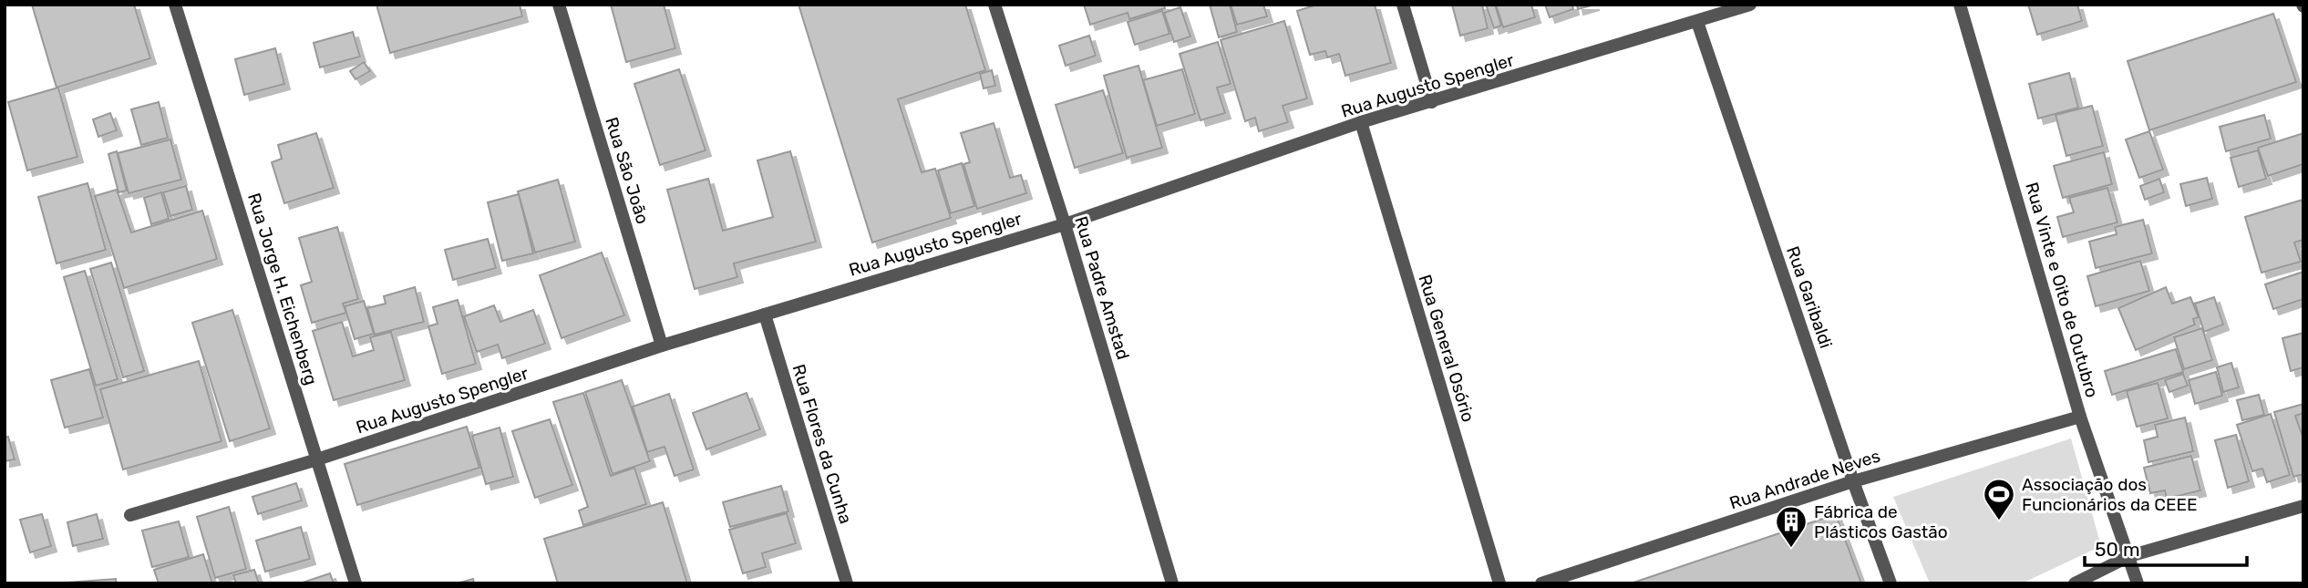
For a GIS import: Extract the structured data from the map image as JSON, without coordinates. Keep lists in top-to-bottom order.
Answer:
{
  "streets": {
    "street": [
      "Rua Augusto Spengler",
      "Rua São João",
      "Rua Padre Amstad",
      "Rua Jorge H. Eichenberg",
      "Rua Vinte e Oito de Outubro",
      "Rua Garibaldi",
      "Rua General Osório",
      "Rua Flores da Cunha",
      "Rua Andrade Neves"
    ]
  },
  "crossings": [
    ["Rua Augusto Spengler", "Rua São João"],
    ["Rua Augusto Spengler", "Rua Padre Amstad"],
    ["Rua Augusto Spengler", "Rua Jorge H. Eichenberg"],
    ["Rua Augusto Spengler", "Rua Garibaldi"],
    ["Rua Augusto Spengler", "Rua General Osório"],
    ["Rua Augusto Spengler", "Rua Flores da Cunha"],
    ["Rua Vinte e Oito de Outubro", "Rua Andrade Neves"],
    ["Rua Garibaldi", "Rua Andrade Neves"]
  ],
  "places": {
    "sports": ["Associação dos Funcionários da CEEE"],
    "building": ["Fábrica de Plásticos Gastão"]
  },
  "scale_bar": "50 m"
}
